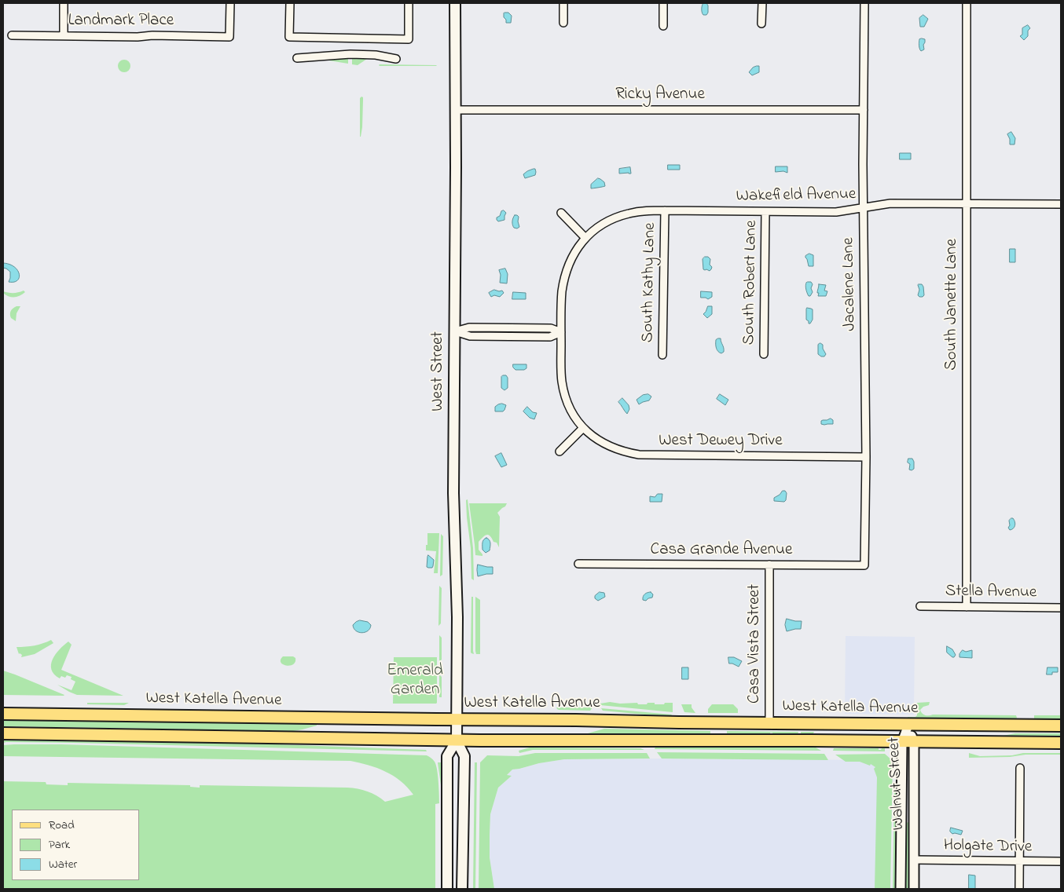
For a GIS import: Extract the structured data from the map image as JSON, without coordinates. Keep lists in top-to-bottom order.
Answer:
{
  "streets": {
    "main road": ["West Street", "West Katella Avenue"],
    "street": [
      "Landmark Place",
      "Ricky Avenue",
      "Wakefield Avenue",
      "South Kathy Lane",
      "South Robert Lane",
      "Jacalene Lane",
      "South Janette Lane",
      "West Dewey Drive",
      "Casa Grande Avenue",
      "Stella Avenue",
      "Casa Vista Street",
      "Walnut Street",
      "Holgate Drive"
    ]
  },
  "crossings": [
    ["Ricky Avenue", "Jacalene Lane"],
    ["Ricky Avenue", "West Street"],
    ["Wakefield Avenue", "South Kathy Lane"],
    ["Wakefield Avenue", "South Robert Lane"],
    ["Wakefield Avenue", "Jacalene Lane"],
    ["Wakefield Avenue", "South Janette Lane"],
    ["Wakefield Avenue", "West Dewey Drive"],
    ["Jacalene Lane", "West Dewey Drive"],
    ["Jacalene Lane", "Casa Grande Avenue"],
    ["South Janette Lane", "Stella Avenue"],
    ["West Street", "West Katella Avenue"],
    ["Casa Grande Avenue", "Casa Vista Street"],
    ["Casa Vista Street", "West Katella Avenue"],
    ["West Katella Avenue", "Walnut Street"],
    ["Walnut Street", "Holgate Drive"]
  ],
  "parks": ["Emerald Garden"],
  "legend": ["Road", "Park", "Water"]
}
